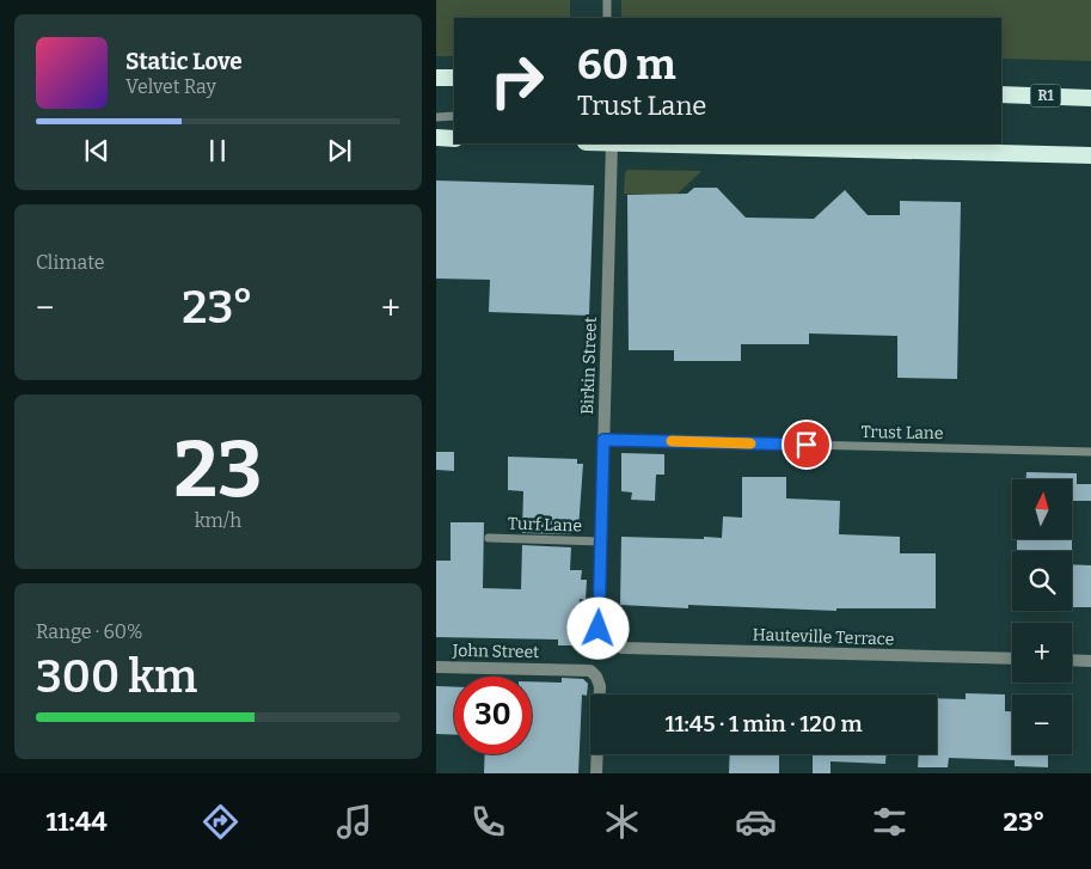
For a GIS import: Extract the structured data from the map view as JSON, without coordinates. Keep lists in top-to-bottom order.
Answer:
{
  "streets": {
    "highway": ["R1"],
    "street": ["Birkin Street", "Hauteville Terrace", "John Street"],
    "lane": ["Trust Lane", "Turf Lane"]
  },
  "crossings": [
    ["Birkin Street", "Trust Lane"],
    ["Birkin Street", "Turf Lane"],
    ["Birkin Street", "Hauteville Terrace"]
  ],
  "north": "top",
  "page": {
    "turn": ["60 m", "Trust Lane"],
    "song": ["Static Love", "Velvet Ray"],
    "tile": [
      "Climate",
      ["23", "km/h"],
      ["Range · 60%", "300 km"]
    ],
    "heat": ["−", "23°", "+"],
    "map_buttons": ["+", "−"],
    "limit": "30",
    "trip": "11:45 · 1 min · 120 m",
    "tabs": ["11:44", "23°"]
  }
}
